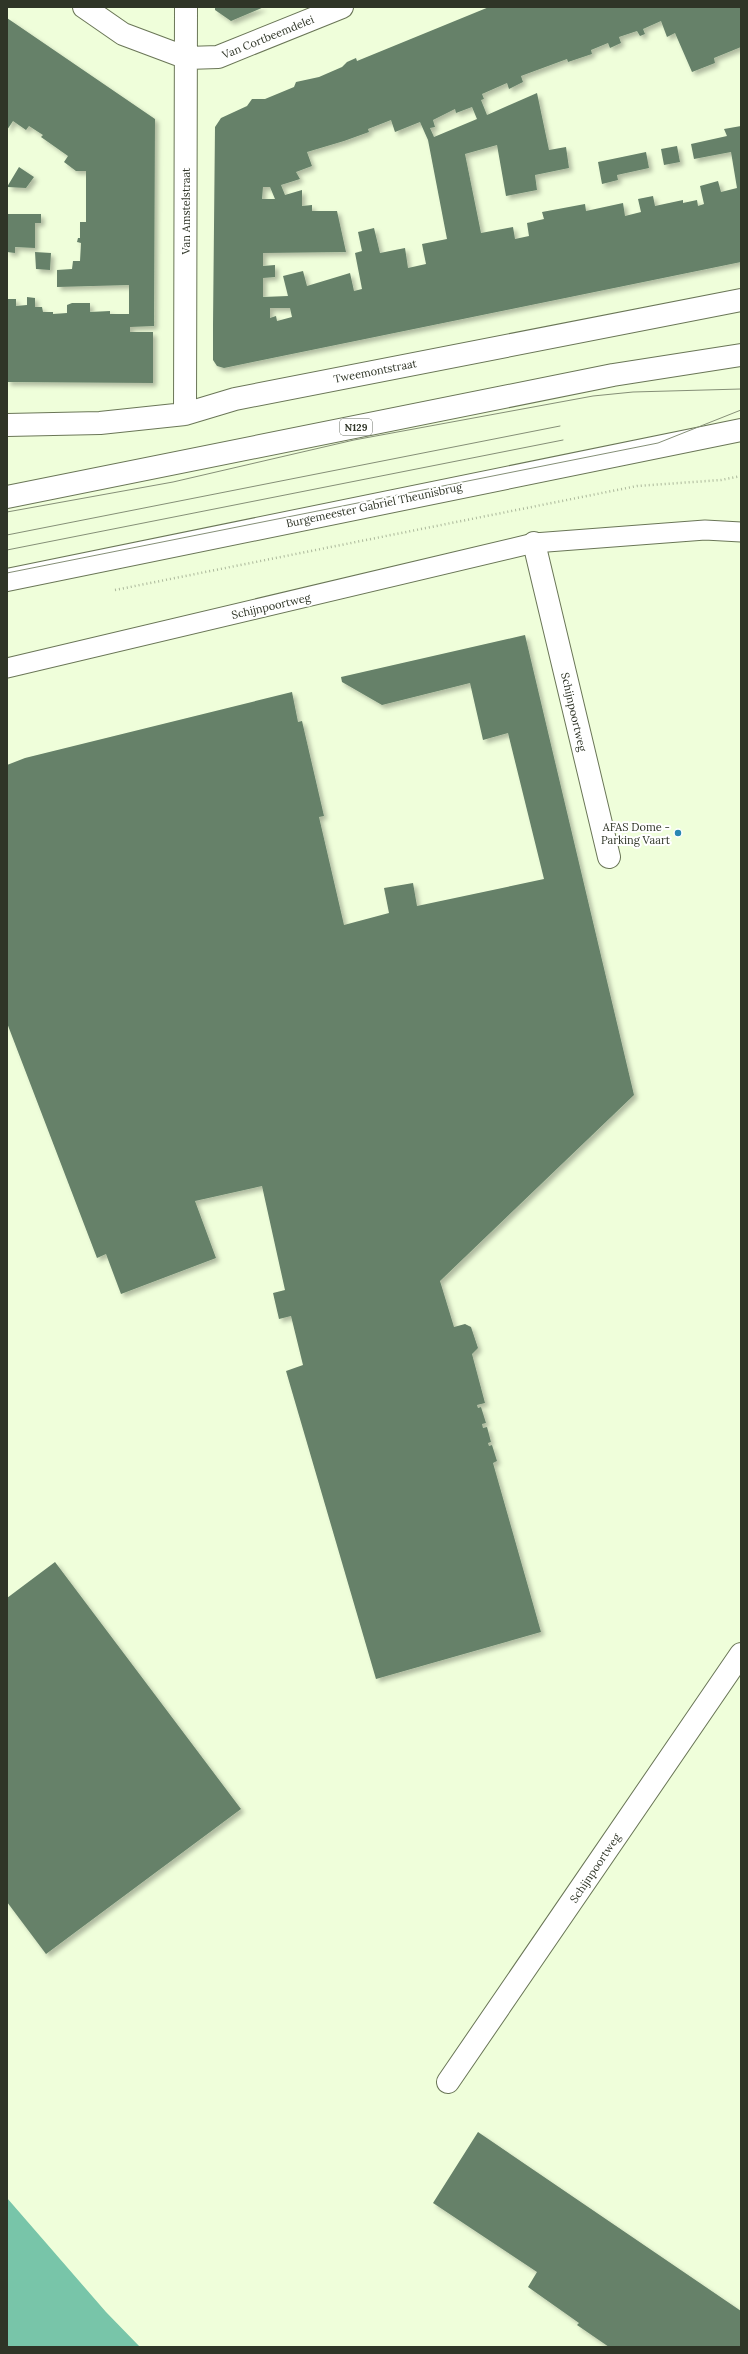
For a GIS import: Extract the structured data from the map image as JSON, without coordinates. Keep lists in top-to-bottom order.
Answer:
{
  "streets": {
    "street": [
      "Van Cortbeemdelei",
      "Van Amstelstraat",
      "Tweemontstraat",
      "N129",
      "Burgemeester Gabriel Theunisbrug",
      "Schijnpoortweg"
    ]
  },
  "crossings": [
    ["Van Cortbeemdelei", "Van Amstelstraat"],
    ["Van Amstelstraat", "Tweemontstraat"]
  ],
  "places": ["AFAS Dome - Parking Vaart"]
}
